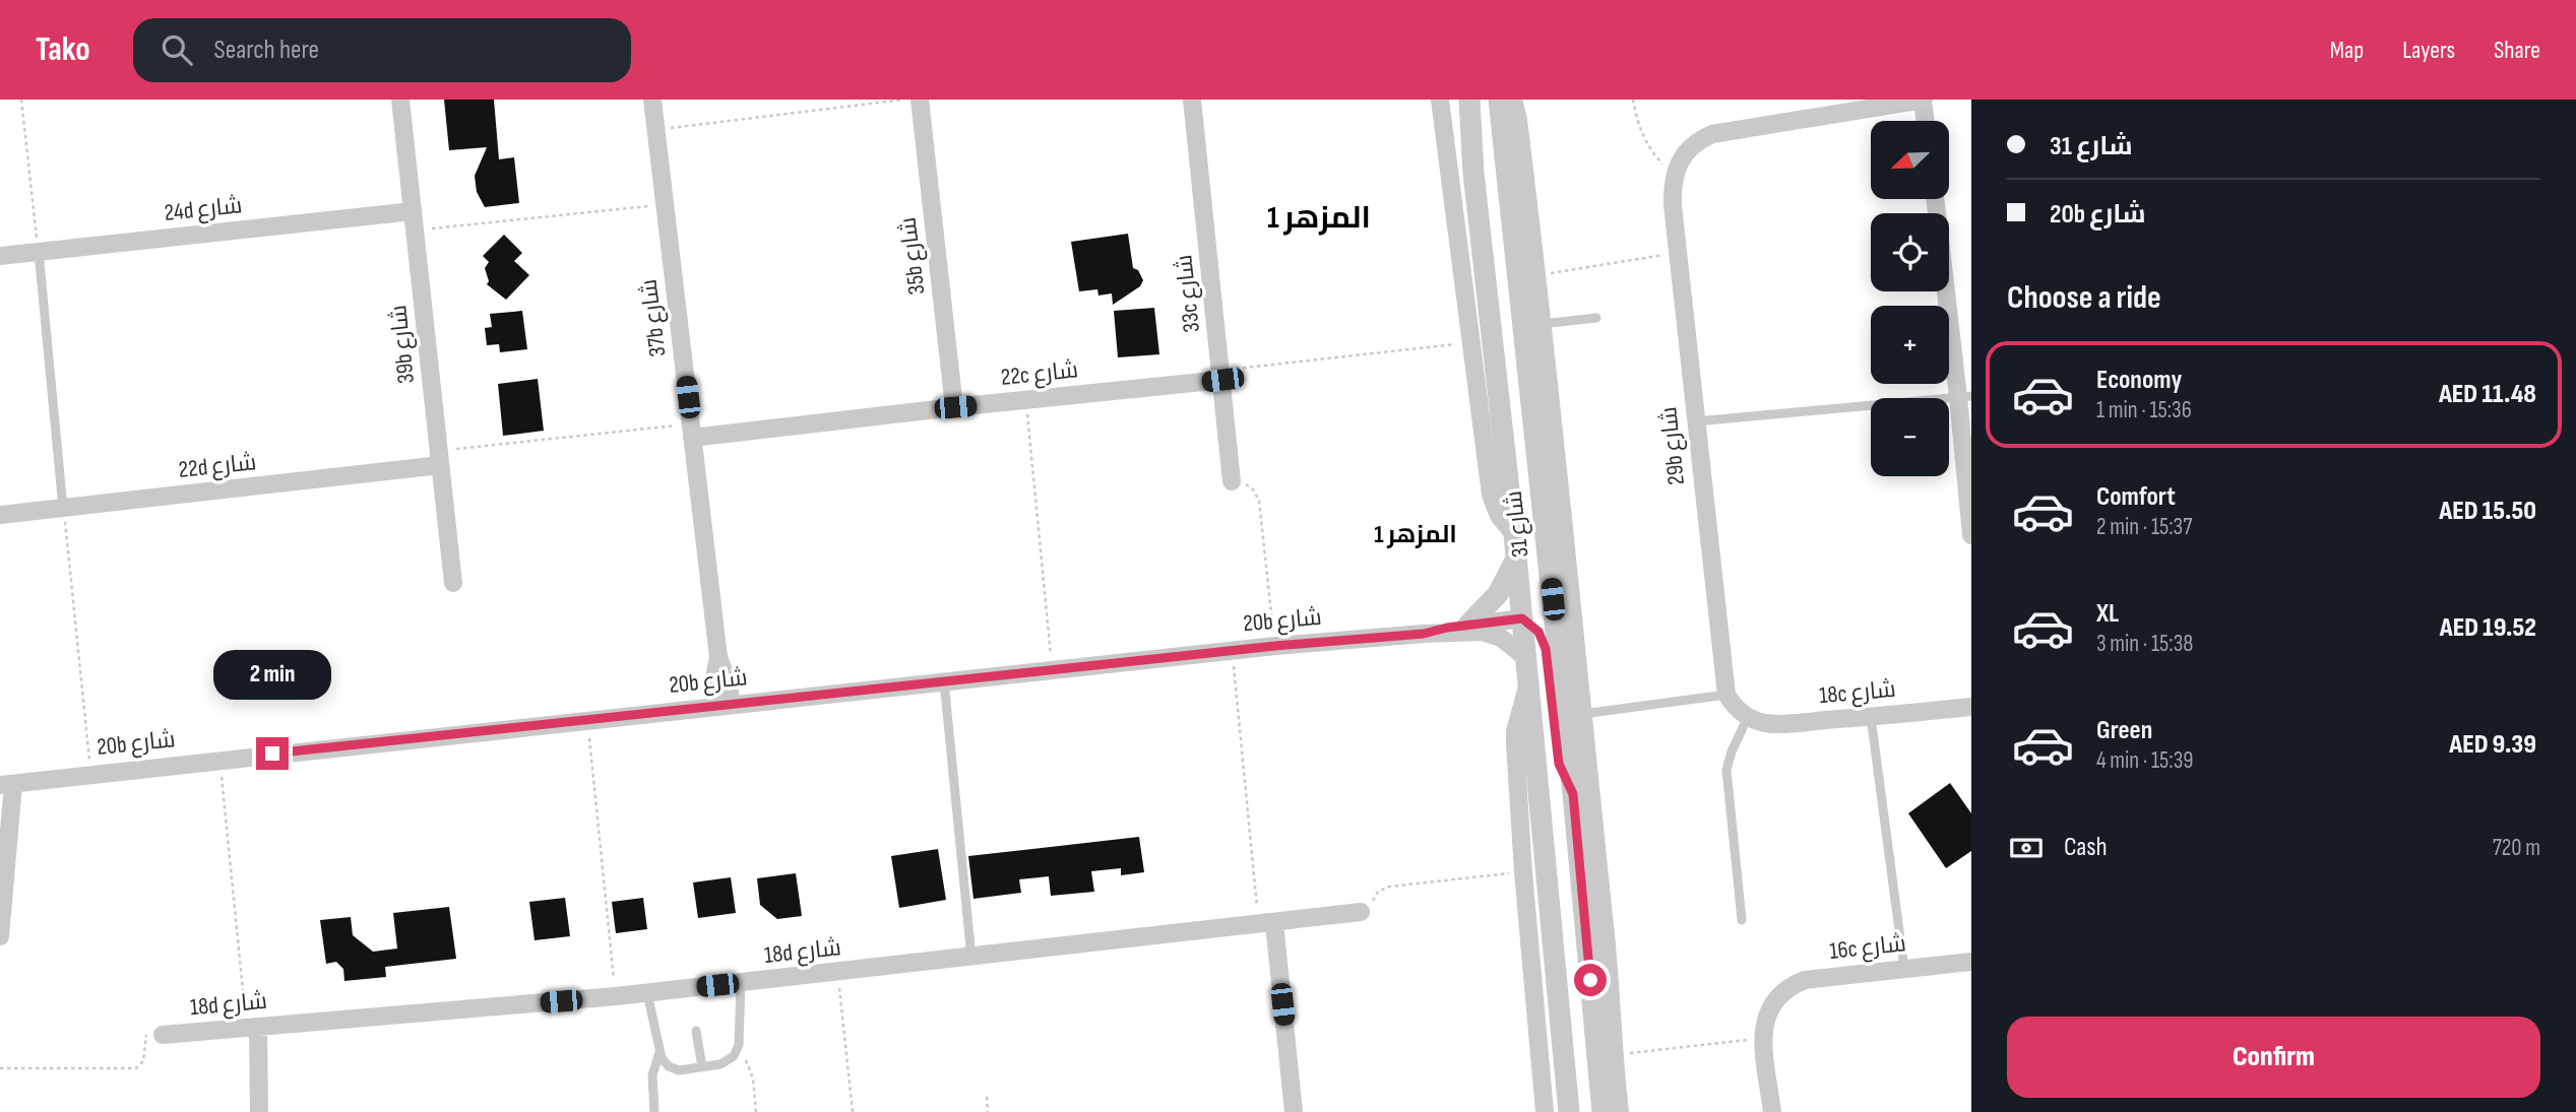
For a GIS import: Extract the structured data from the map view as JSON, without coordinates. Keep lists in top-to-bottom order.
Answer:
{
  "streets": {
    "street": [
      "24d شارع",
      "35b شارع",
      "33c شارع",
      "37b شارع",
      "39b شارع",
      "22c شارع",
      "29b شارع",
      "22d شارع",
      "شارع 31",
      "20b شارع",
      "18c شارع",
      "16c شارع",
      "18d شارع"
    ]
  },
  "crossings": [
    ["24d شارع", "39b شارع"],
    ["35b شارع", "22c شارع"],
    ["33c شارع", "22c شارع"],
    ["37b شارع", "22c شارع"],
    ["37b شارع", "20b شارع"],
    ["39b شارع", "22d شارع"],
    ["شارع 31", "20b شارع"]
  ],
  "districts": ["المزهر 1", "المزهر 1"],
  "north": "bottom left",
  "page": {
    "header": "Tako",
    "search": "Search here",
    "nav": ["Map", "Layers", "Share"],
    "banner": ["شارع 31", "20b شارع"],
    "map_buttons": ["+", "−"],
    "heading": "Choose a ride",
    "list": [
      {
        "name": "Economy",
        "note": "1 min · 15:36",
        "value": "AED 11.48"
      },
      {
        "name": "Comfort",
        "note": "2 min · 15:37",
        "value": "AED 15.50"
      },
      {
        "name": "XL",
        "note": "3 min · 15:38",
        "value": "AED 19.52"
      },
      {
        "name": "Green",
        "note": "4 min · 15:39",
        "value": "AED 9.39"
      }
    ],
    "bubble": "2 min",
    "pay": ["Cash", "720 m"],
    "buttons": "Confirm"
  }
}
